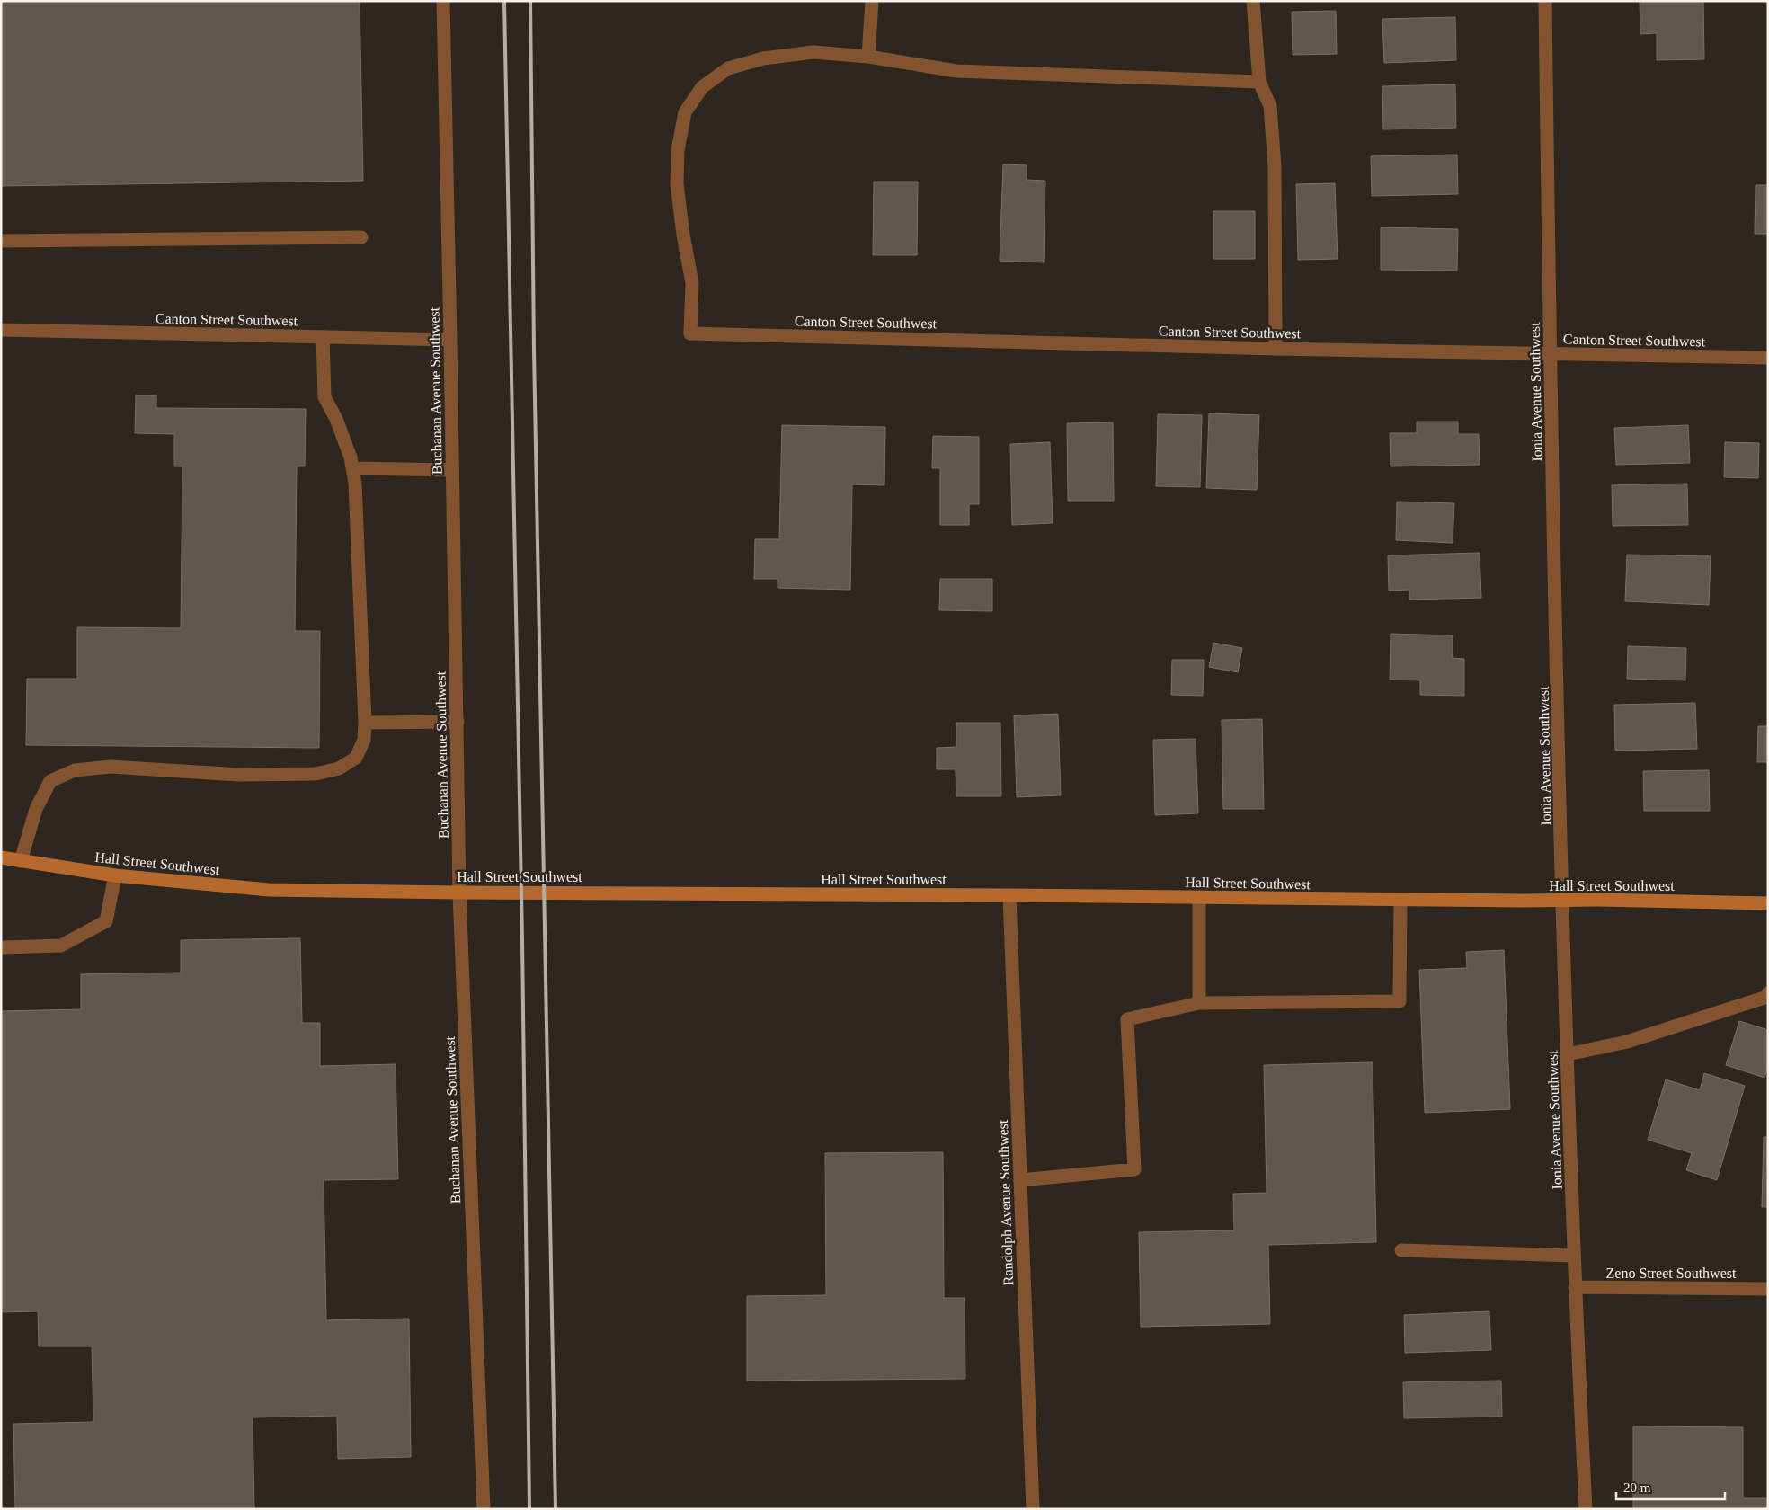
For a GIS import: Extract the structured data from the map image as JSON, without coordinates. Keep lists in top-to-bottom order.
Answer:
{
  "streets": {
    "main road": ["Hall Street Southwest"],
    "street": [
      "Canton Street Southwest",
      "Buchanan Avenue Southwest",
      "Ionia Avenue Southwest",
      "Randolph Avenue Southwest",
      "Zeno Street Southwest"
    ]
  },
  "crossings": [
    ["Canton Street Southwest", "Buchanan Avenue Southwest"],
    ["Canton Street Southwest", "Ionia Avenue Southwest"],
    ["Buchanan Avenue Southwest", "Hall Street Southwest"],
    ["Ionia Avenue Southwest", "Hall Street Southwest"],
    ["Ionia Avenue Southwest", "Zeno Street Southwest"],
    ["Hall Street Southwest", "Randolph Avenue Southwest"]
  ],
  "scale_bar": "20 m"
}
